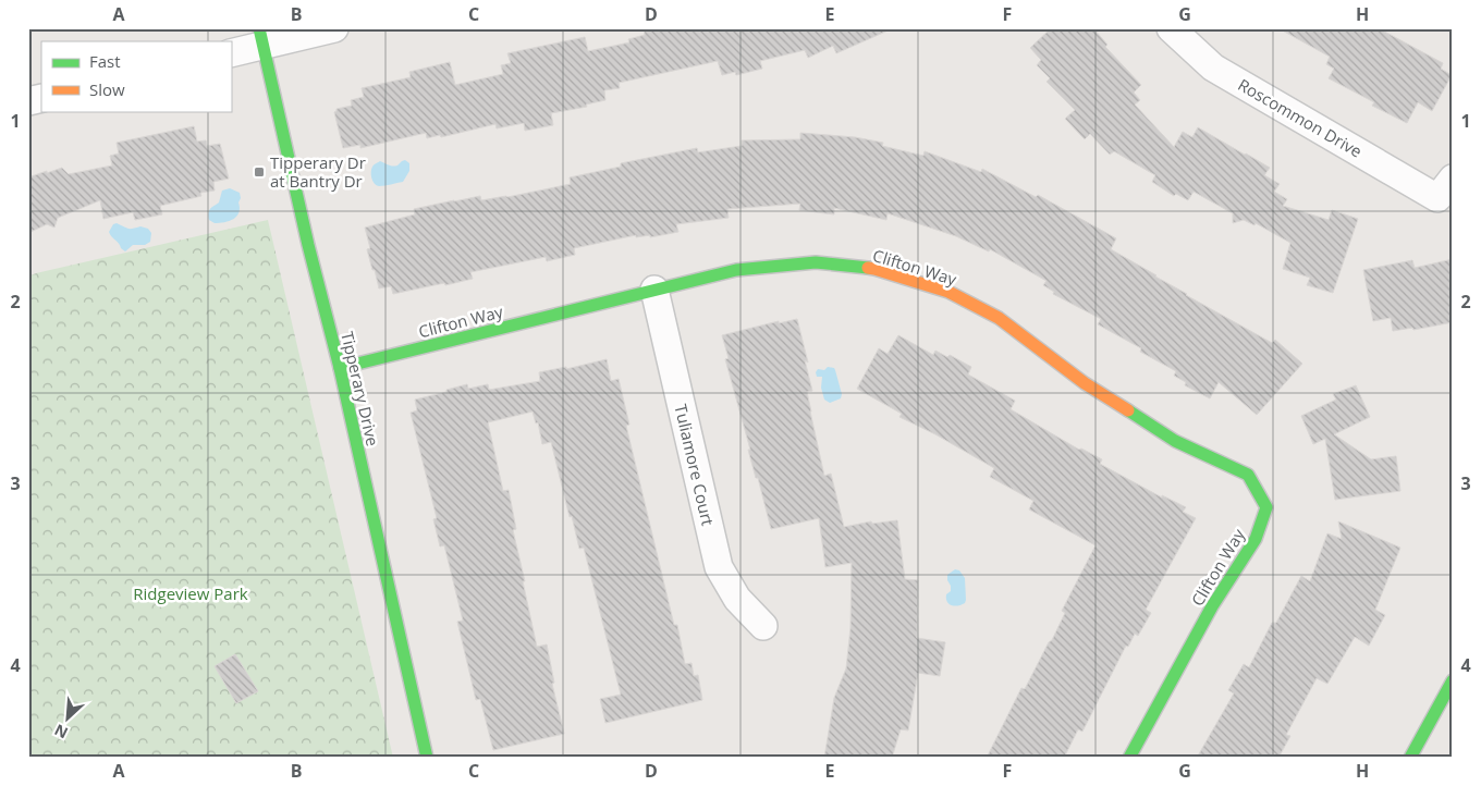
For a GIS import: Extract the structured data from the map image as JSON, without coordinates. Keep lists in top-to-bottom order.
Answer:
{
  "streets": {
    "street": [
      "Roscommon Drive",
      "Clifton Way",
      "Tipperary Drive",
      "Tuliamore Court"
    ]
  },
  "crossings": [
    ["Clifton Way", "Tipperary Drive"],
    ["Clifton Way", "Tuliamore Court"]
  ],
  "parks": ["Ridgeview Park"],
  "places": {
    "transit": ["Tipperary Dr at Bantry Dr"]
  },
  "legend": ["Fast", "Slow"],
  "north": "bottom left",
  "grid": {
    "columns": [
      "A",
      "B",
      "C",
      "D",
      "E",
      "F",
      "G",
      "H"
    ],
    "rows": [
      "1",
      "2",
      "3",
      "4"
    ]
  }
}
